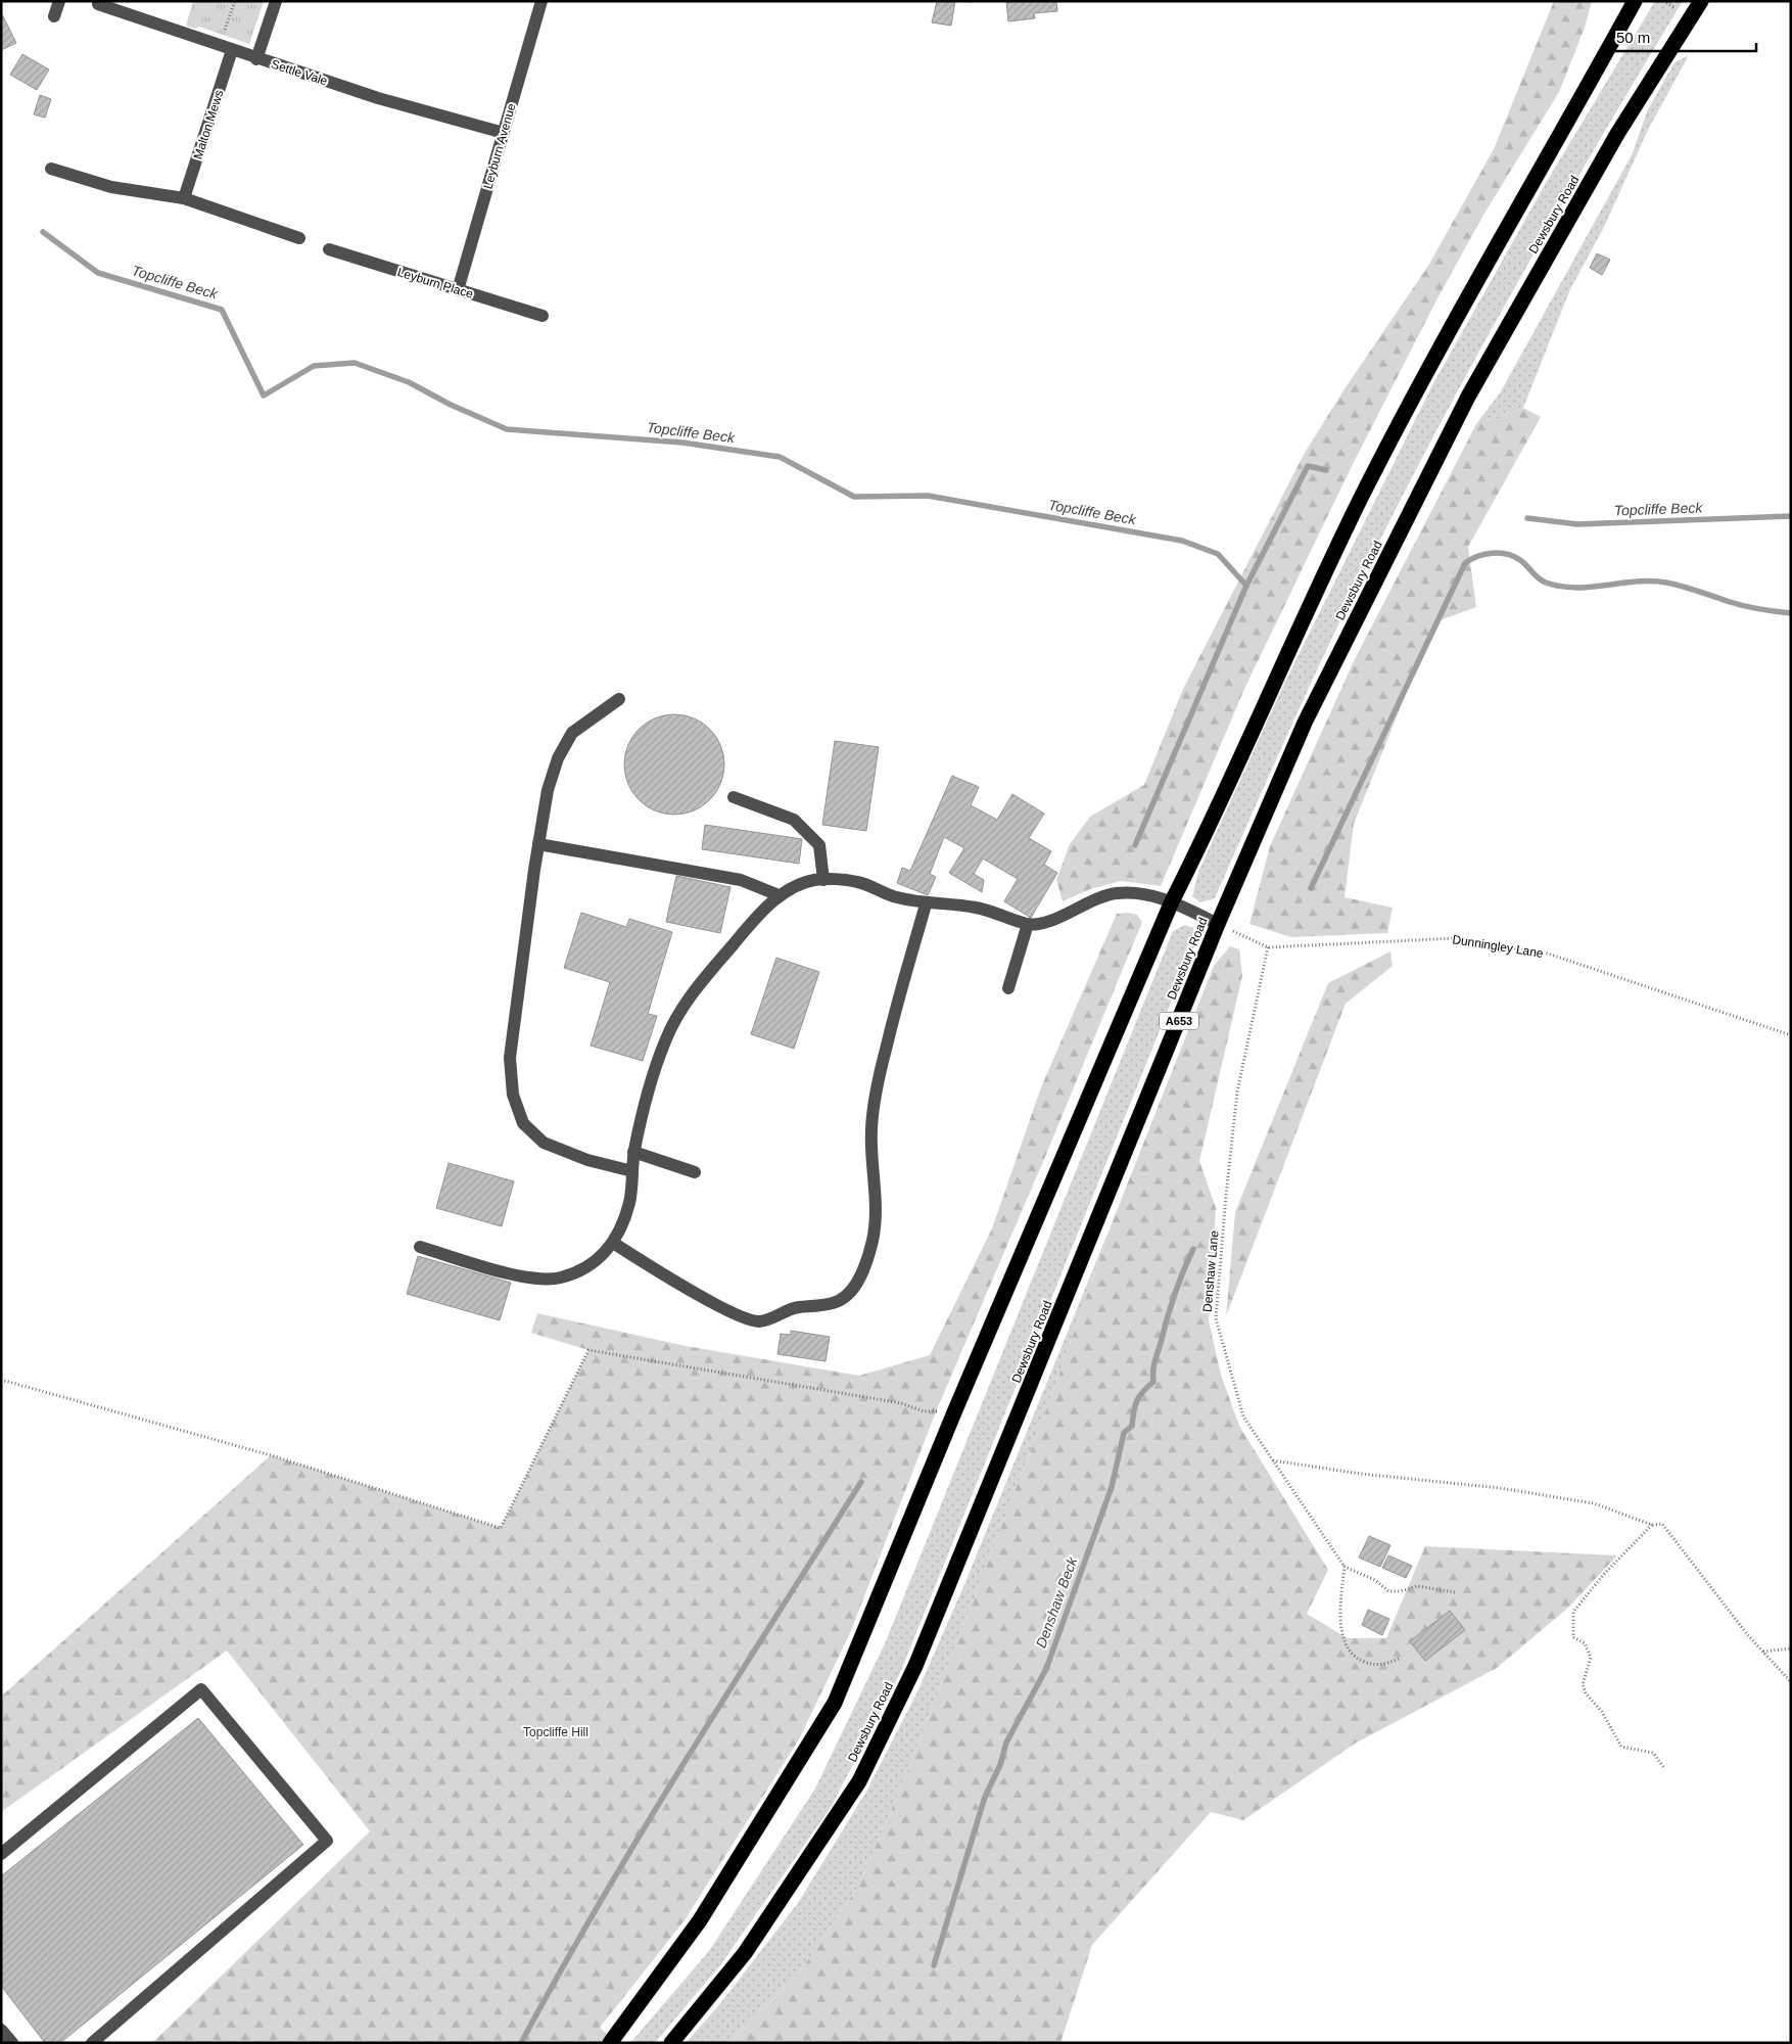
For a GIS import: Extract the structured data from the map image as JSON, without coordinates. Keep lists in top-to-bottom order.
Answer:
{
  "streets": {
    "highway": ["Dewsbury Road", "A653"],
    "street": [
      "Settle Vale",
      "Malton Mews",
      "Leyburn Avenue",
      "Leyburn Place"
    ],
    "path": ["Dunningley Lane", "Denshaw Lane"]
  },
  "crossings": [
    ["Settle Vale", "Malton Mews"],
    ["Settle Vale", "Leyburn Avenue"],
    ["Leyburn Avenue", "Leyburn Place"],
    ["Dewsbury Road", "Dunningley Lane"],
    ["Dunningley Lane", "Denshaw Lane"]
  ],
  "water": ["Topcliffe Beck", "Denshaw Beck"],
  "parks": ["Topcliffe Hill"],
  "scale_bar": "50 m"
}
